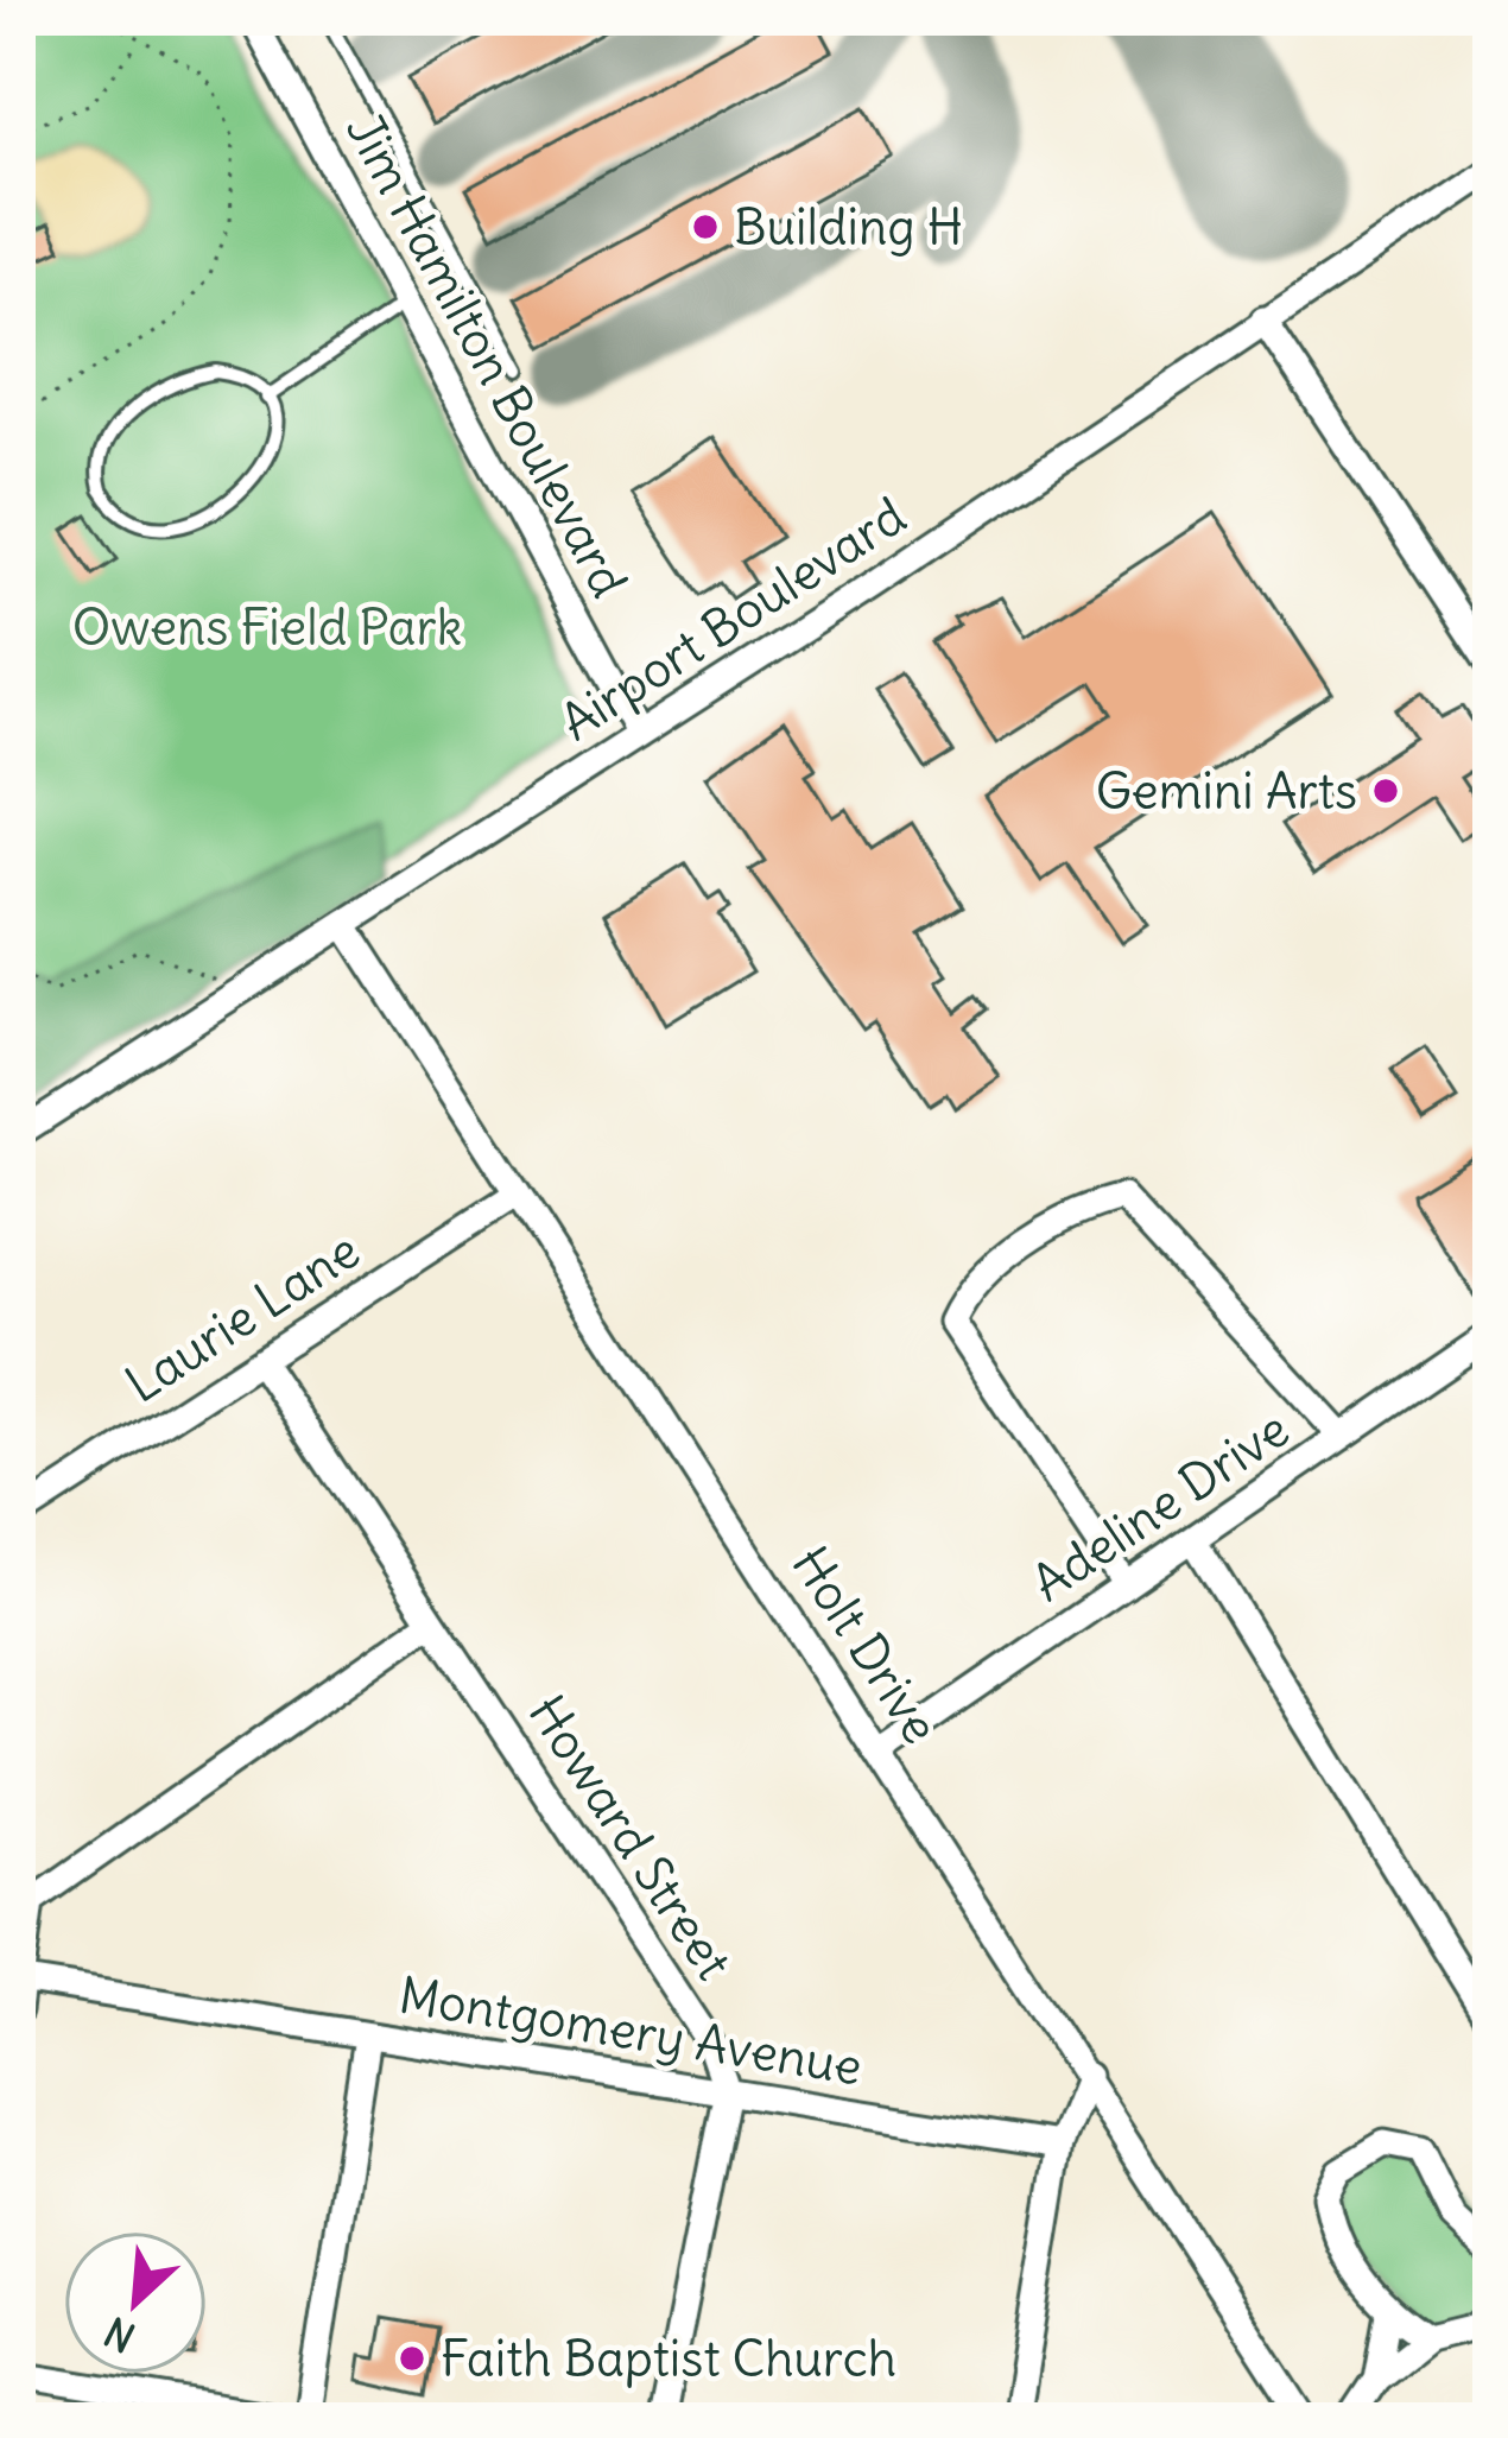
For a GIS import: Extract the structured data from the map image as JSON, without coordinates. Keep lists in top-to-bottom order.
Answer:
{
  "streets": {
    "street": [
      "Jim Hamilton Boulevard",
      "Airport Boulevard",
      "Laurie Lane",
      "Adeline Drive",
      "Holt Drive",
      "Howard Street",
      "Montgomery Avenue"
    ]
  },
  "crossings": [
    ["Jim Hamilton Boulevard", "Airport Boulevard"],
    ["Airport Boulevard", "Holt Drive"],
    ["Laurie Lane", "Holt Drive"],
    ["Laurie Lane", "Howard Street"],
    ["Adeline Drive", "Holt Drive"],
    ["Howard Street", "Montgomery Avenue"]
  ],
  "parks": ["Owens Field Park"],
  "places": ["Building H", "Gemini Arts", "Faith Baptist Church"],
  "north": "bottom left"
}
